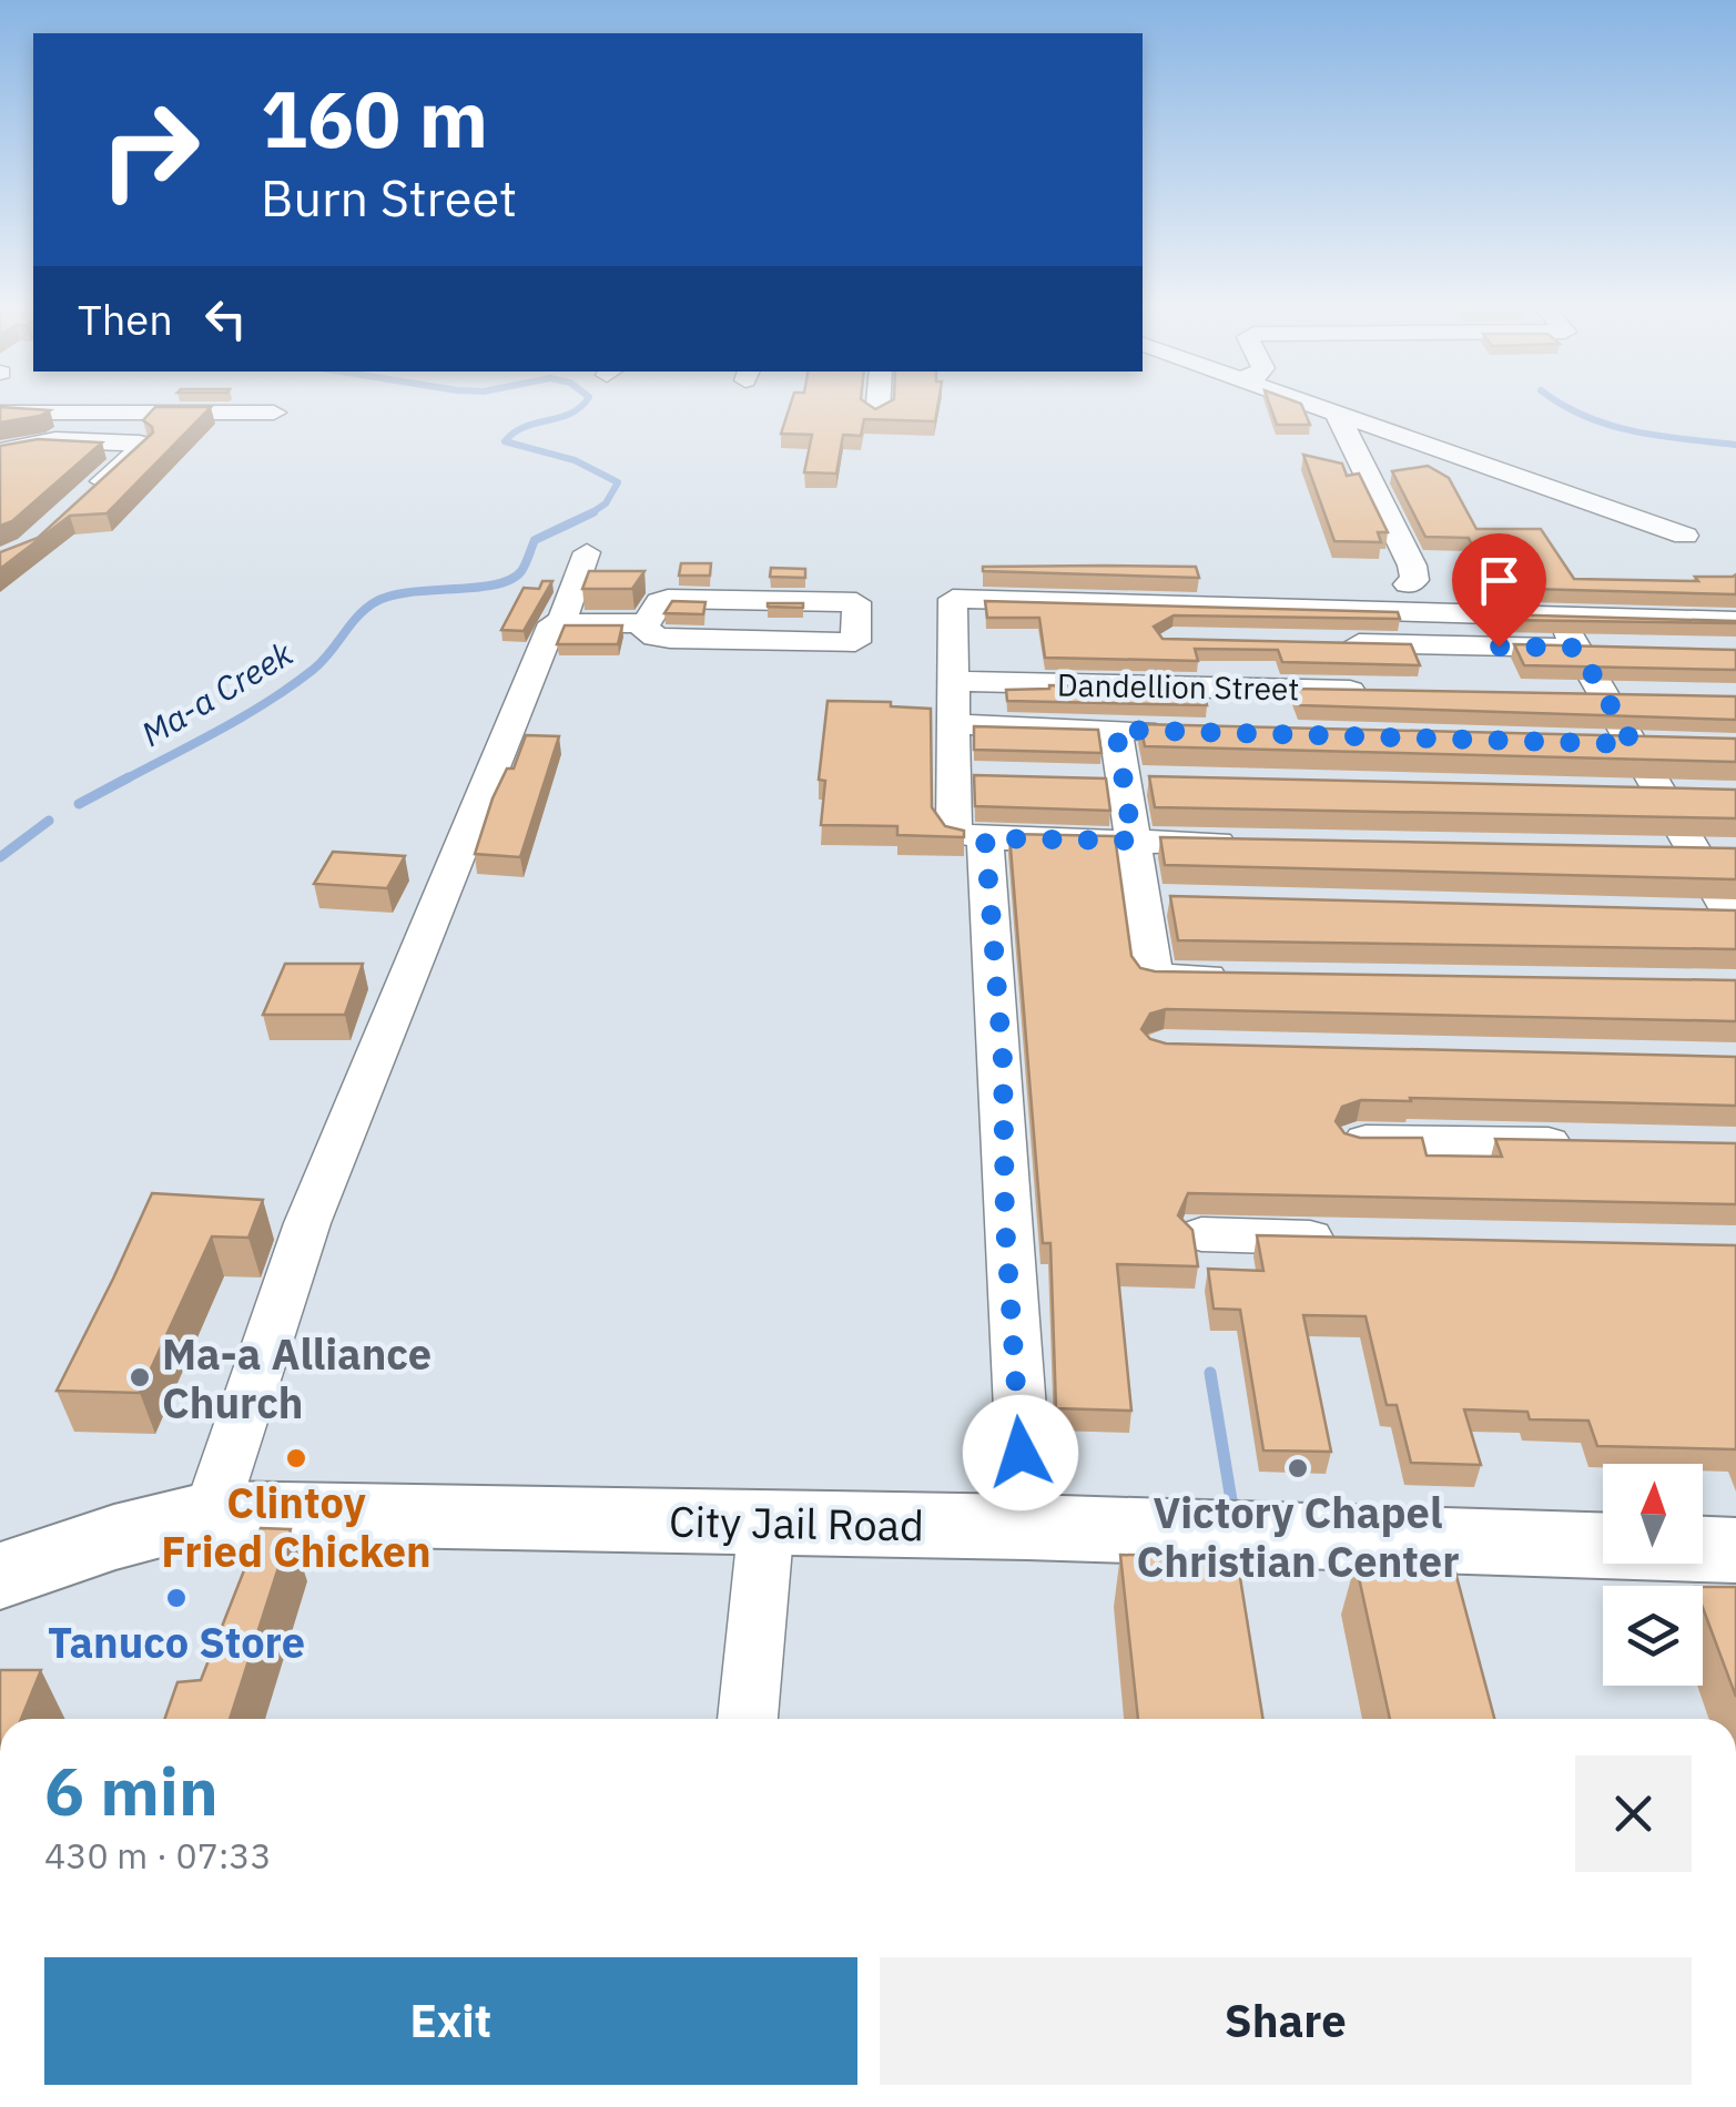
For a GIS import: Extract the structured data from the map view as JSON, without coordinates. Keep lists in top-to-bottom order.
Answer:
{
  "streets": {
    "street": ["Dandellion Street", "City Jail Road"]
  },
  "water": ["Ma-a Creek"],
  "places": [
    "Ma-a Alliance Church",
    "Clintoy Fried Chicken",
    "Victory Chapel Christian Center",
    "Tanuco Store"
  ],
  "north": "top",
  "page": {
    "turn": ["160 m", "Burn Street"],
    "then": "Then",
    "heading": ["6 min", "430 m · 07:33"],
    "buttons": ["Exit", "Share"]
  }
}
